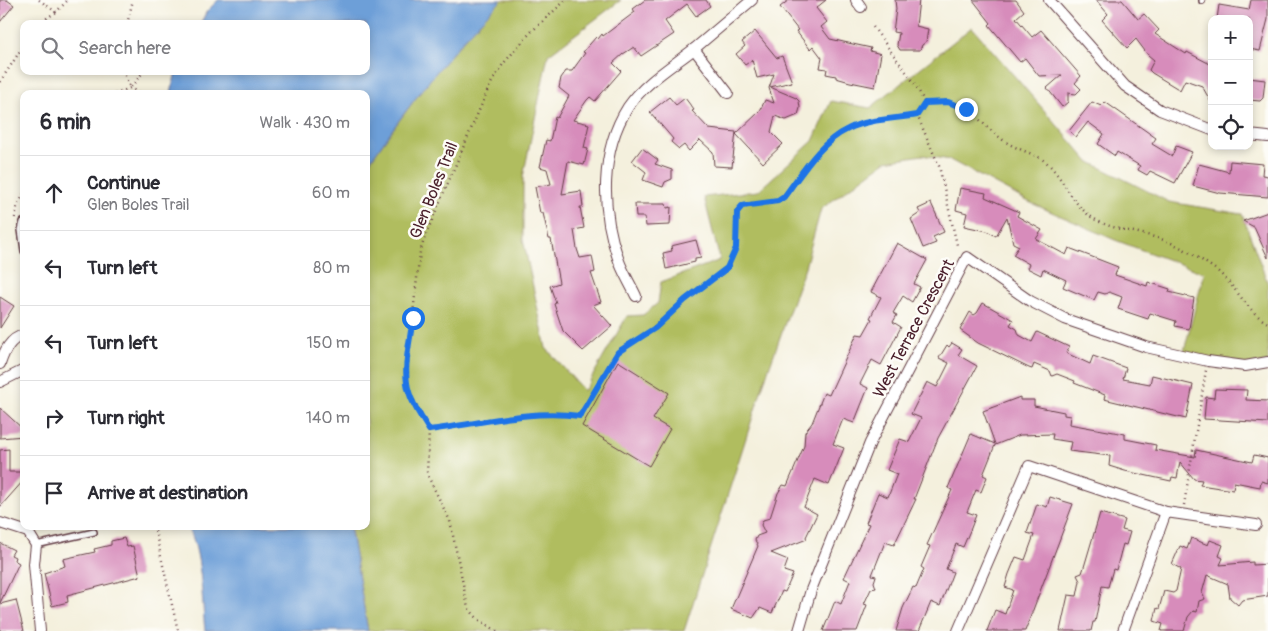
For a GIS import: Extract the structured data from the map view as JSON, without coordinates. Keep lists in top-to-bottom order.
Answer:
{
  "streets": {
    "street": ["West Terrace Crescent"],
    "path": ["Glen Boles Trail"]
  },
  "page": {
    "map_buttons": ["+", "−"],
    "search": "Search here",
    "heading": ["6 min", "Walk · 430 m"],
    "list": [
      ["Continue", "Glen Boles Trail", "60 m"],
      ["Turn left", "80 m"],
      ["Turn left", "150 m"],
      ["Turn right", "140 m"],
      "Arrive at destination"
    ]
  }
}
